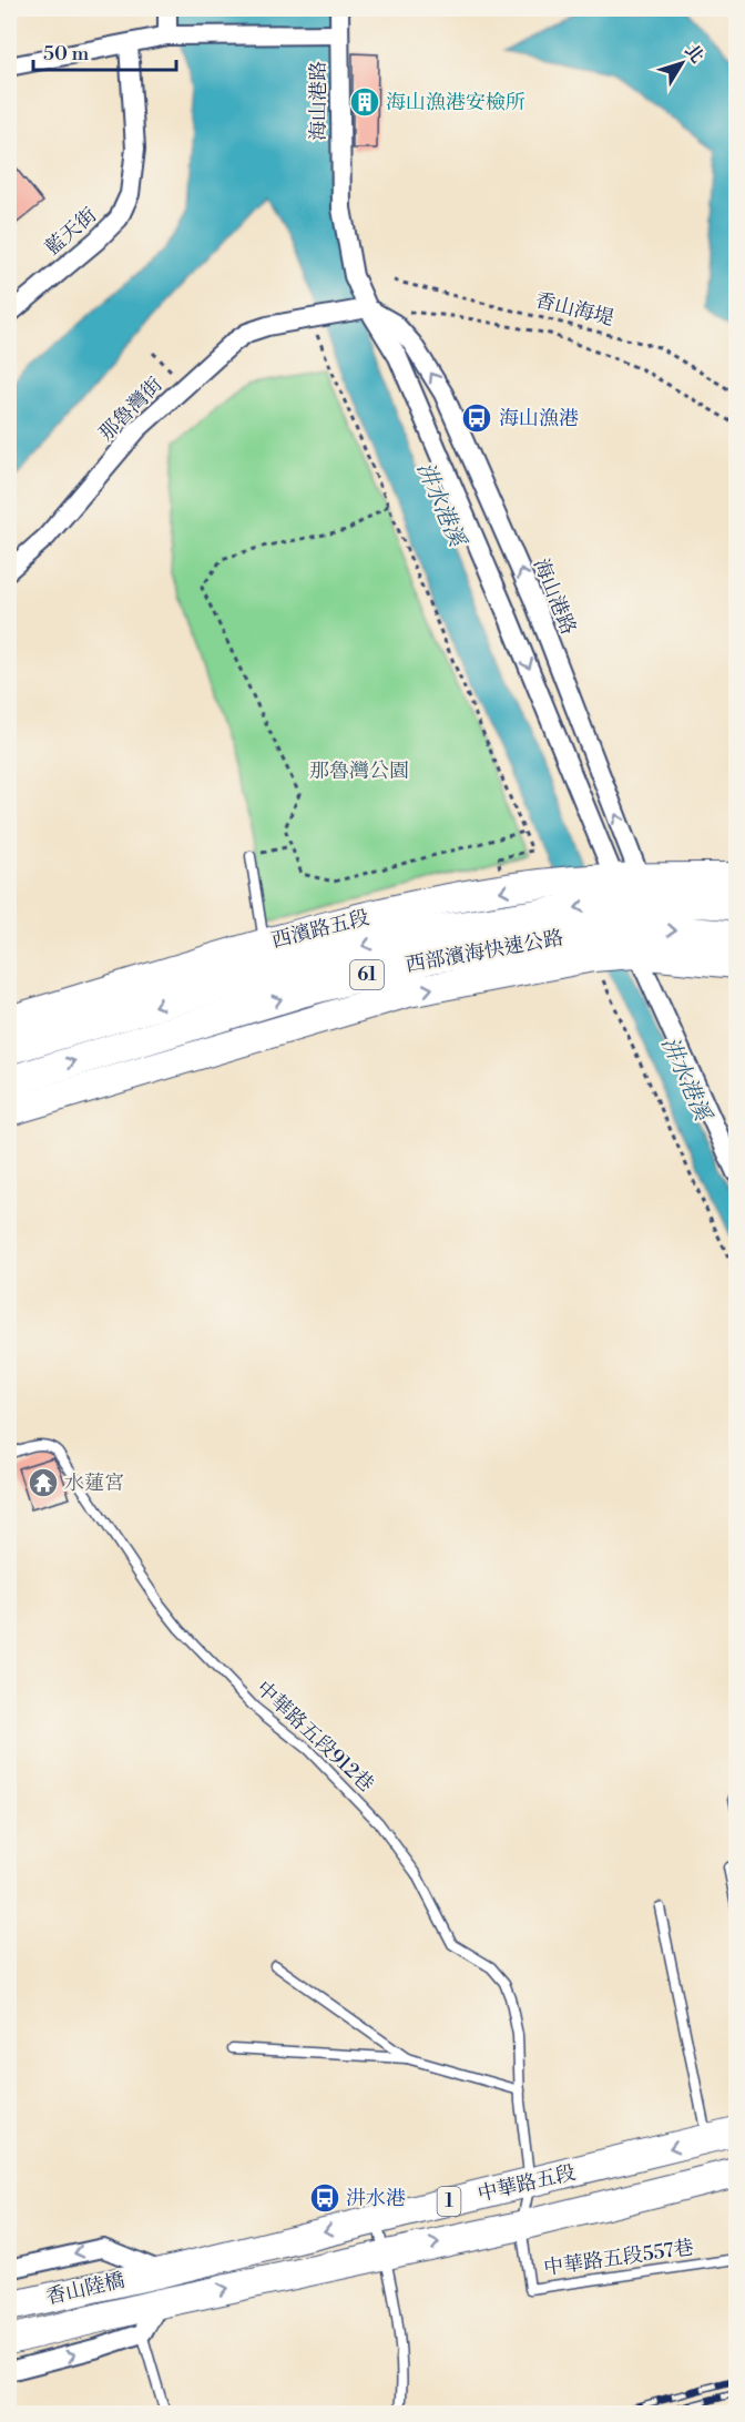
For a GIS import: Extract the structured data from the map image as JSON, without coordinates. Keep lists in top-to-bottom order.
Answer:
{
  "streets": {
    "highway": ["西部濱海快速公路", "61"],
    "main road": [
      "西濱路五段",
      "中華路五段",
      "1",
      "香山陸橋"
    ],
    "street": ["海山港路", "藍天街", "那魯灣街"],
    "lane": ["中華路五段912巷", "中華路五段557巷"],
    "path": ["香山海堤"]
  },
  "crossings": [
    ["海山港路", "那魯灣街"],
    ["海山港路", "西濱路五段"],
    ["海山港路", "西部濱海快速公路"],
    ["海山港路", "61"],
    ["西濱路五段", "西部濱海快速公路"],
    ["西濱路五段", "61"],
    ["西部濱海快速公路", "61"],
    ["中華路五段912巷", "中華路五段"],
    ["中華路五段912巷", "中華路五段557巷"],
    ["中華路五段", "中華路五段557巷"],
    ["中華路五段", "香山陸橋"]
  ],
  "water": ["汫水港溪"],
  "parks": ["那魯灣公園"],
  "places": {
    "building": ["海山漁港安檢所"],
    "bus stop": ["海山漁港", "汫水港"],
    "temple": ["水蓮宮"]
  },
  "scale_bar": "50 m",
  "north": "top right"
}
